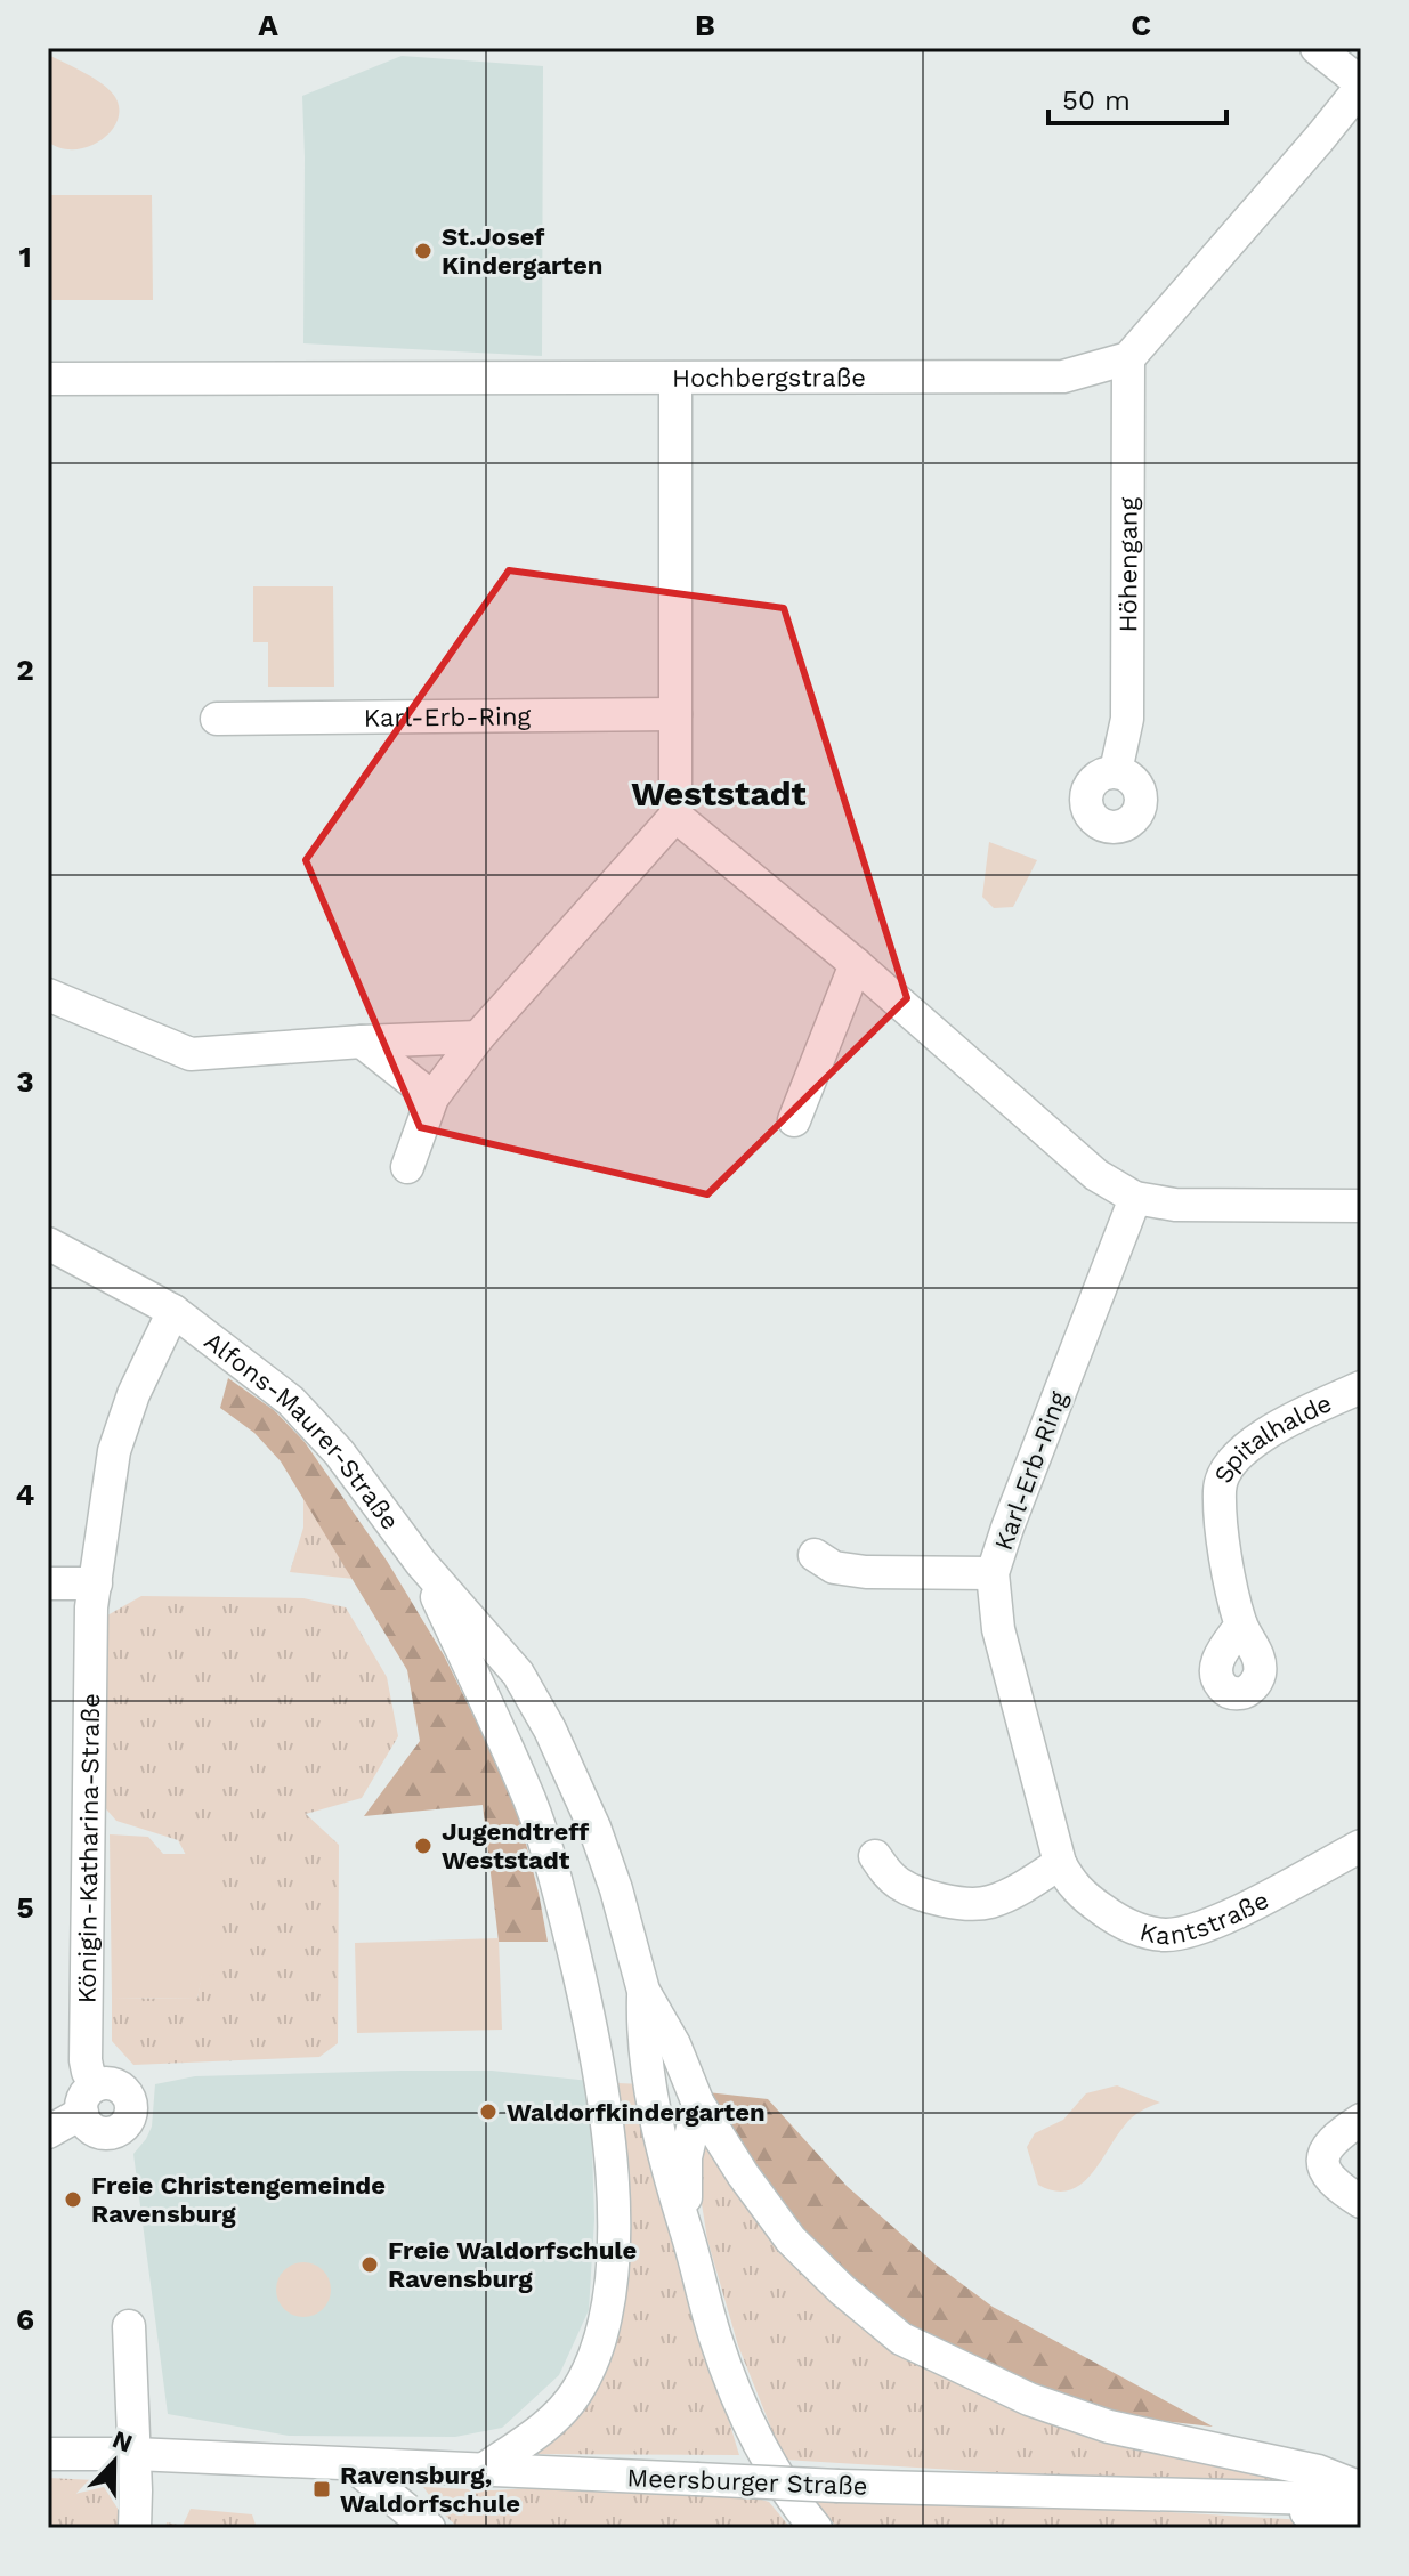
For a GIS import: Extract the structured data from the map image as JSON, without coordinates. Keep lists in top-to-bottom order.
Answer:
{
  "streets": {
    "street": [
      "Hochbergstraße",
      "Höhengang",
      "Karl-Erb-Ring",
      "Alfons-Maurer-Straße",
      "Spitalhalde",
      "Königin-Katharina-Straße",
      "Kantstraße",
      "Meersburger Straße"
    ]
  },
  "crossings": [
    ["Hochbergstraße", "Höhengang"],
    ["Karl-Erb-Ring", "Kantstraße"],
    ["Alfons-Maurer-Straße", "Königin-Katharina-Straße"]
  ],
  "districts": ["Weststadt"],
  "places": {
    "other": [
      "St.Josef Kindergarten",
      "Jugendtreff Weststadt",
      "Waldorfkindergarten",
      "Freie Christengemeinde Ravensburg",
      "Freie Waldorfschule Ravensburg"
    ],
    "transit": ["Ravensburg, Waldorfschule"]
  },
  "scale_bar": "50 m",
  "north": "top",
  "grid": {
    "columns": ["A", "B", "C"],
    "rows": [
      "1",
      "2",
      "3",
      "4",
      "5",
      "6"
    ]
  }
}
